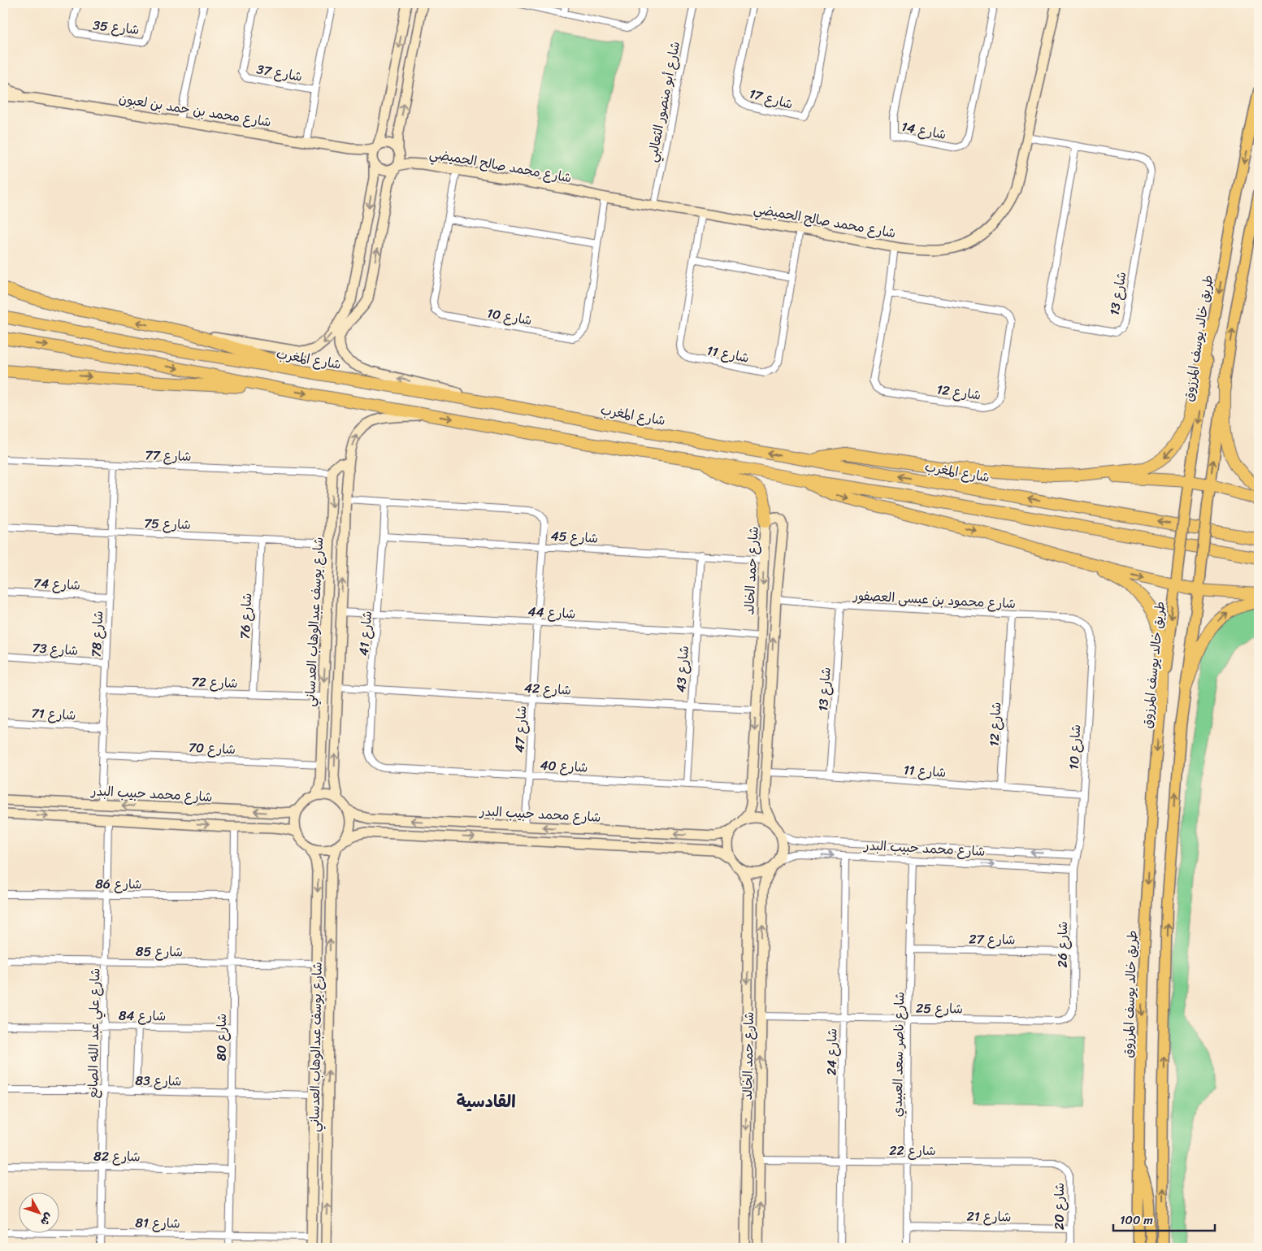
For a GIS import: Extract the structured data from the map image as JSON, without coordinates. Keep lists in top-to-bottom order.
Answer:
{
  "streets": {
    "highway": ["شارع المغرب"],
    "main road": ["طريق خالد يوسف المرزوق"],
    "street": [
      "شارع 35",
      "شارع 37",
      "شارع 17",
      "شارع أبو منصور الثعالبي",
      "شارع محمد بن حمد بن لعبون",
      "شارع 14",
      "شارع محمد صالح الحميضي",
      "شارع 13",
      "شارع 10",
      "شارع 11",
      "شارع 12",
      "شارع 77",
      "شارع 75",
      "شارع 45",
      "شارع حمد الخالد",
      "شارع 74",
      "شارع محمود بن عيسى العصفور",
      "شارع 44",
      "شارع 76",
      "شارع يوسف عبدالوهاب العدساني",
      "شارع 41",
      "شارع 78",
      "شارع 73",
      "شارع 43",
      "شارع 72",
      "شارع 42",
      "شارع 71",
      "شارع 47",
      "شارع 70",
      "شارع 40",
      "شارع محمد حبيب البدر",
      "شارع 86",
      "شارع 27",
      "شارع 26",
      "شارع 85",
      "شارع 25",
      "شارع 84",
      "شارع علي عبد الله الصانع",
      "شارع 80",
      "شارع 24",
      "شارع ناصر سعد العبيدي",
      "شارع 83",
      "شارع 22",
      "شارع 82",
      "شارع 20",
      "شارع 21",
      "شارع 81"
    ]
  },
  "crossings": [
    ["شارع 37", "شارع محمد بن حمد بن لعبون"],
    ["شارع أبو منصور الثعالبي", "شارع محمد صالح الحميضي"],
    ["شارع محمد بن حمد بن لعبون", "شارع محمد صالح الحميضي"],
    ["شارع محمد صالح الحميضي", "شارع 13"],
    ["شارع محمد صالح الحميضي", "شارع 10"],
    ["شارع محمد صالح الحميضي", "شارع 11"],
    ["شارع محمد صالح الحميضي", "شارع 12"],
    ["شارع 13", "شارع 11"],
    ["شارع 13", "شارع محمود بن عيسى العصفور"],
    ["شارع 10", "شارع 11"],
    ["شارع 10", "شارع محمود بن عيسى العصفور"],
    ["شارع 10", "شارع محمد حبيب البدر"],
    ["شارع 10", "شارع 26"],
    ["شارع 11", "شارع 12"],
    ["شارع 11", "شارع حمد الخالد"],
    ["شارع 12", "شارع محمود بن عيسى العصفور"],
    ["شارع 77", "شارع يوسف عبدالوهاب العدساني"],
    ["شارع 77", "شارع 78"],
    ["شارع 75", "شارع 76"],
    ["شارع 75", "شارع يوسف عبدالوهاب العدساني"],
    ["شارع 75", "شارع 78"],
    ["شارع 45", "شارع حمد الخالد"],
    ["شارع 45", "شارع يوسف عبدالوهاب العدساني"],
    ["شارع 45", "شارع 41"],
    ["شارع 45", "شارع 43"],
    ["شارع 45", "شارع 47"],
    ["شارع حمد الخالد", "شارع محمود بن عيسى العصفور"],
    ["شارع حمد الخالد", "شارع 44"],
    ["شارع حمد الخالد", "شارع 42"],
    ["شارع حمد الخالد", "شارع 40"],
    ["شارع حمد الخالد", "شارع محمد حبيب البدر"],
    ["شارع حمد الخالد", "شارع 25"],
    ["شارع حمد الخالد", "شارع 22"],
    ["شارع 74", "شارع 78"],
    ["شارع 44", "شارع يوسف عبدالوهاب العدساني"],
    ["شارع 44", "شارع 41"],
    ["شارع 44", "شارع 43"],
    ["شارع 44", "شارع 47"],
    ["شارع 76", "شارع 72"],
    ["شارع يوسف عبدالوهاب العدساني", "شارع 72"],
    ["شارع يوسف عبدالوهاب العدساني", "شارع 42"],
    ["شارع يوسف عبدالوهاب العدساني", "شارع 70"],
    ["شارع يوسف عبدالوهاب العدساني", "شارع محمد حبيب البدر"],
    ["شارع يوسف عبدالوهاب العدساني", "شارع 85"],
    ["شارع يوسف عبدالوهاب العدساني", "شارع 83"],
    ["شارع يوسف عبدالوهاب العدساني", "شارع 81"],
    ["شارع 41", "شارع 42"],
    ["شارع 41", "شارع 40"],
    ["شارع 78", "شارع 73"],
    ["شارع 78", "شارع 72"],
    ["شارع 78", "شارع 71"],
    ["شارع 78", "شارع 70"],
    ["شارع 78", "شارع محمد حبيب البدر"],
    ["شارع 43", "شارع 42"],
    ["شارع 43", "شارع 40"],
    ["شارع 42", "شارع 47"],
    ["شارع 47", "شارع 40"],
    ["شارع 47", "شارع محمد حبيب البدر"],
    ["شارع محمد حبيب البدر", "شارع 26"],
    ["شارع محمد حبيب البدر", "شارع 24"],
    ["شارع محمد حبيب البدر", "شارع ناصر سعد العبيدي"],
    ["شارع 86", "شارع علي عبد الله الصانع"],
    ["شارع 86", "شارع 80"],
    ["شارع 27", "شارع 26"],
    ["شارع 27", "شارع ناصر سعد العبيدي"],
    ["شارع 26", "شارع 25"],
    ["شارع 85", "شارع علي عبد الله الصانع"],
    ["شارع 85", "شارع 80"],
    ["شارع 25", "شارع 24"],
    ["شارع 25", "شارع ناصر سعد العبيدي"],
    ["شارع 84", "شارع علي عبد الله الصانع"],
    ["شارع 84", "شارع 80"],
    ["شارع علي عبد الله الصانع", "شارع 83"],
    ["شارع علي عبد الله الصانع", "شارع 82"],
    ["شارع علي عبد الله الصانع", "شارع 81"],
    ["شارع 80", "شارع 83"],
    ["شارع 80", "شارع 82"],
    ["شارع 80", "شارع 81"],
    ["شارع 24", "شارع 22"],
    ["شارع ناصر سعد العبيدي", "شارع 22"],
    ["شارع ناصر سعد العبيدي", "شارع 21"],
    ["شارع 22", "شارع 20"],
    ["شارع 20", "شارع 21"]
  ],
  "districts": ["القادسية"],
  "scale_bar": "100 m",
  "north": "bottom right"
}
